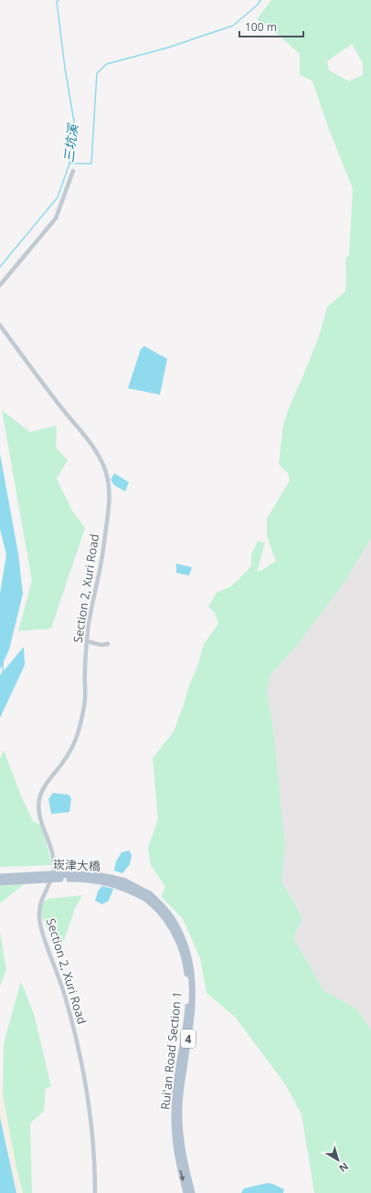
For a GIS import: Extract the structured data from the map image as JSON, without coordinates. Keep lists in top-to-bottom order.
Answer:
{
  "streets": {
    "main road": ["崁津大橋", "4", "Rui'an Road Section 1"],
    "street": ["Section 2, Xuri Road"]
  },
  "crossings": [
    ["崁津大橋", "Rui'an Road Section 1"]
  ],
  "water": ["三坑溪"],
  "scale_bar": "100 m",
  "north": "bottom right"
}
